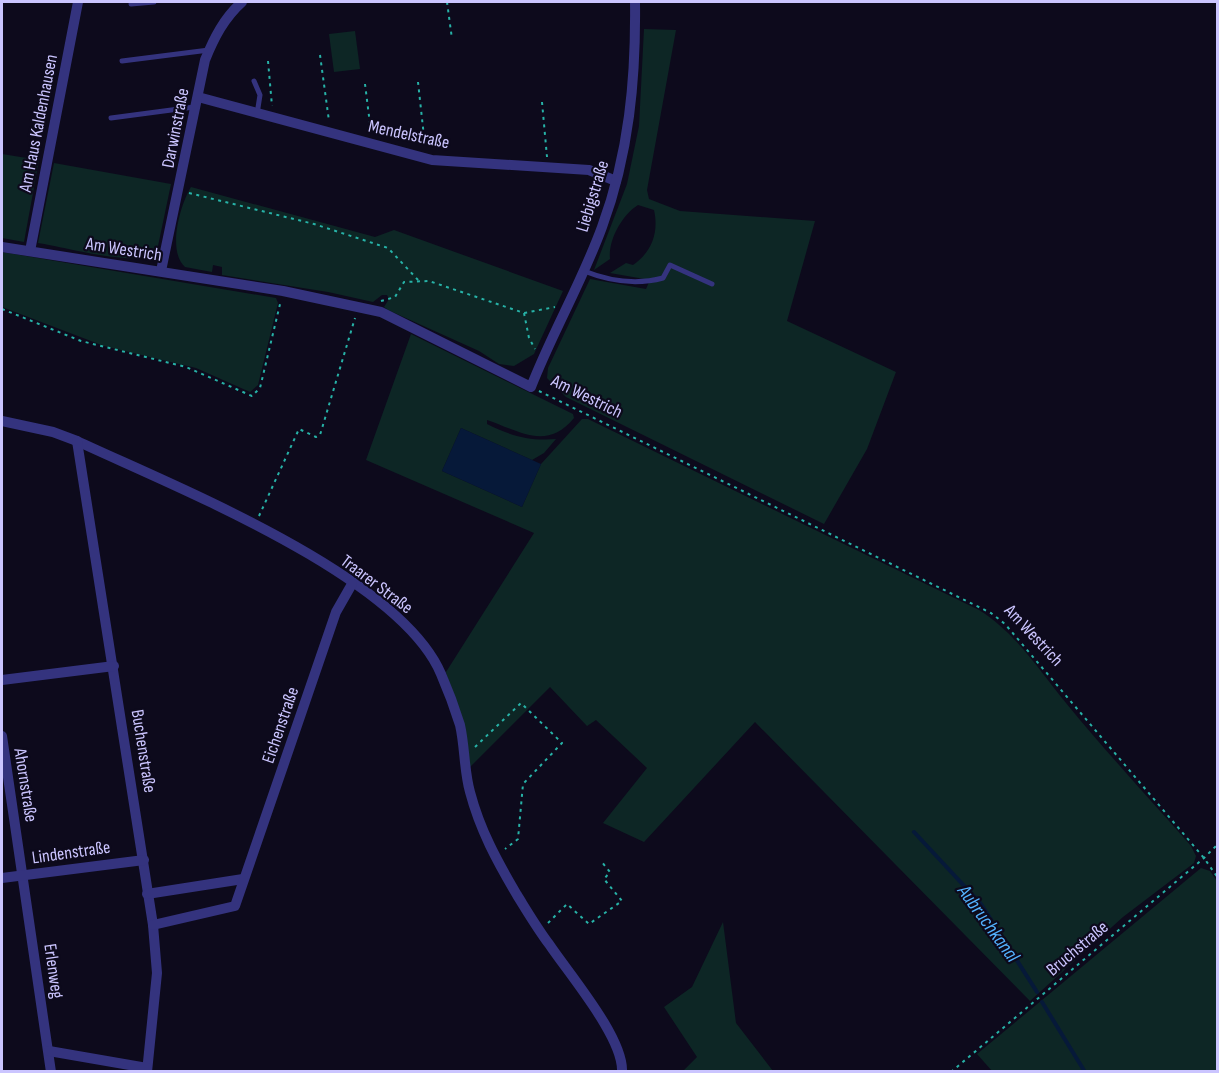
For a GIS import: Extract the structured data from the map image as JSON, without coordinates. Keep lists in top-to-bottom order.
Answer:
{
  "streets": {
    "street": [
      "Am Haus Kaldenhausen",
      "Darwinstraße",
      "Mendelstraße",
      "Liebigstraße",
      "Am Westrich",
      "Traarer Straße",
      "Eichenstraße",
      "Buchenstraße",
      "Ahornstraße",
      "Lindenstraße",
      "Erlenweg"
    ],
    "path": ["Bruchstraße"]
  },
  "crossings": [
    ["Am Haus Kaldenhausen", "Am Westrich"],
    ["Darwinstraße", "Mendelstraße"],
    ["Darwinstraße", "Am Westrich"],
    ["Mendelstraße", "Liebigstraße"],
    ["Liebigstraße", "Am Westrich"],
    ["Am Westrich", "Bruchstraße"],
    ["Traarer Straße", "Eichenstraße"],
    ["Traarer Straße", "Buchenstraße"],
    ["Eichenstraße", "Buchenstraße"],
    ["Buchenstraße", "Lindenstraße"],
    ["Buchenstraße", "Erlenweg"],
    ["Ahornstraße", "Lindenstraße"],
    ["Ahornstraße", "Erlenweg"],
    ["Lindenstraße", "Erlenweg"]
  ],
  "water": ["Aubruchkanal"]
}
